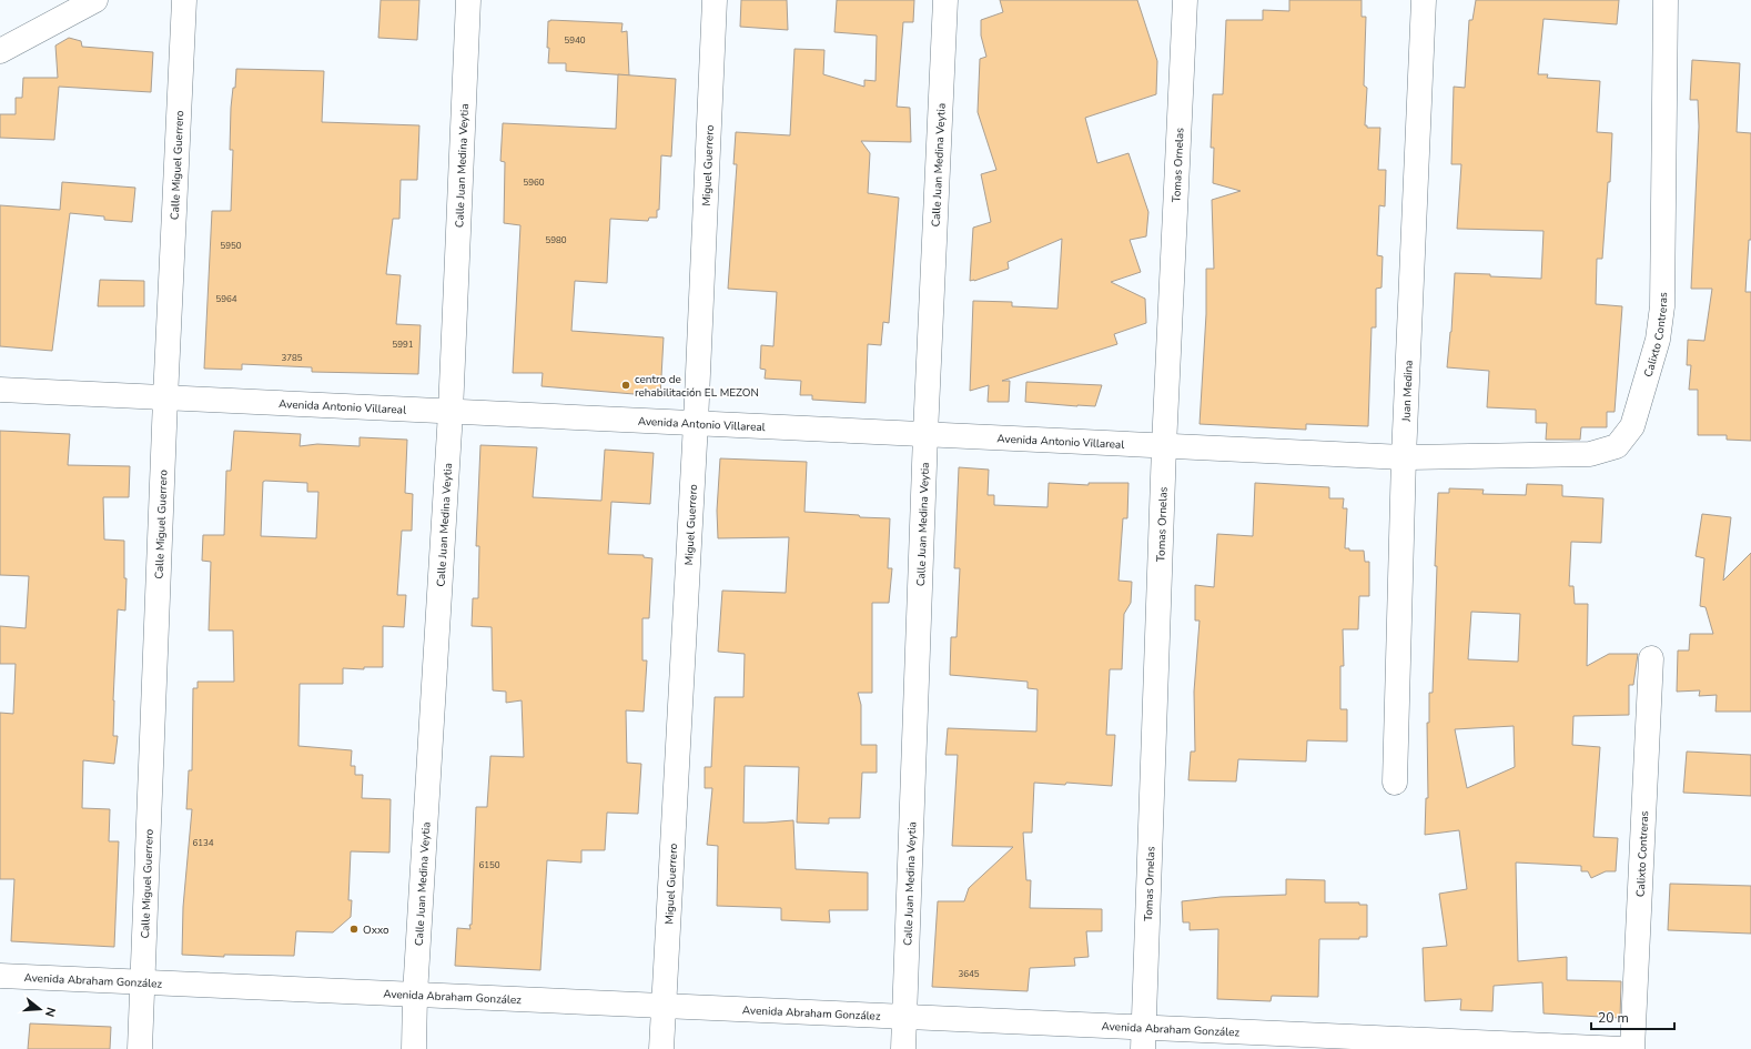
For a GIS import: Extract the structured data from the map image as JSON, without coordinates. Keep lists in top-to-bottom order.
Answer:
{
  "streets": {
    "street": [
      "Calle Miguel Guerrero",
      "Calle Juan Medina Veytia",
      "Miguel Guerrero",
      "Tomas Ornelas",
      "Calixto Contreras",
      "Juan Medina",
      "Avenida Antonio Villareal",
      "Avenida Abraham González"
    ]
  },
  "crossings": [
    ["Calle Miguel Guerrero", "Avenida Antonio Villareal"],
    ["Calle Miguel Guerrero", "Avenida Abraham González"],
    ["Calle Juan Medina Veytia", "Avenida Antonio Villareal"],
    ["Calle Juan Medina Veytia", "Avenida Abraham González"],
    ["Miguel Guerrero", "Avenida Antonio Villareal"],
    ["Miguel Guerrero", "Avenida Abraham González"],
    ["Tomas Ornelas", "Avenida Antonio Villareal"],
    ["Tomas Ornelas", "Avenida Abraham González"],
    ["Calixto Contreras", "Juan Medina"],
    ["Calixto Contreras", "Avenida Antonio Villareal"],
    ["Juan Medina", "Avenida Antonio Villareal"]
  ],
  "places": ["centro de rehabilitación EL MEZON", "Oxxo"],
  "house_numbers": [
    "5940",
    "5960",
    "5980",
    "5950",
    "5964",
    "5991",
    "3785",
    "6134",
    "6150",
    "3645"
  ],
  "scale_bar": "20 m",
  "north": "right"
}
